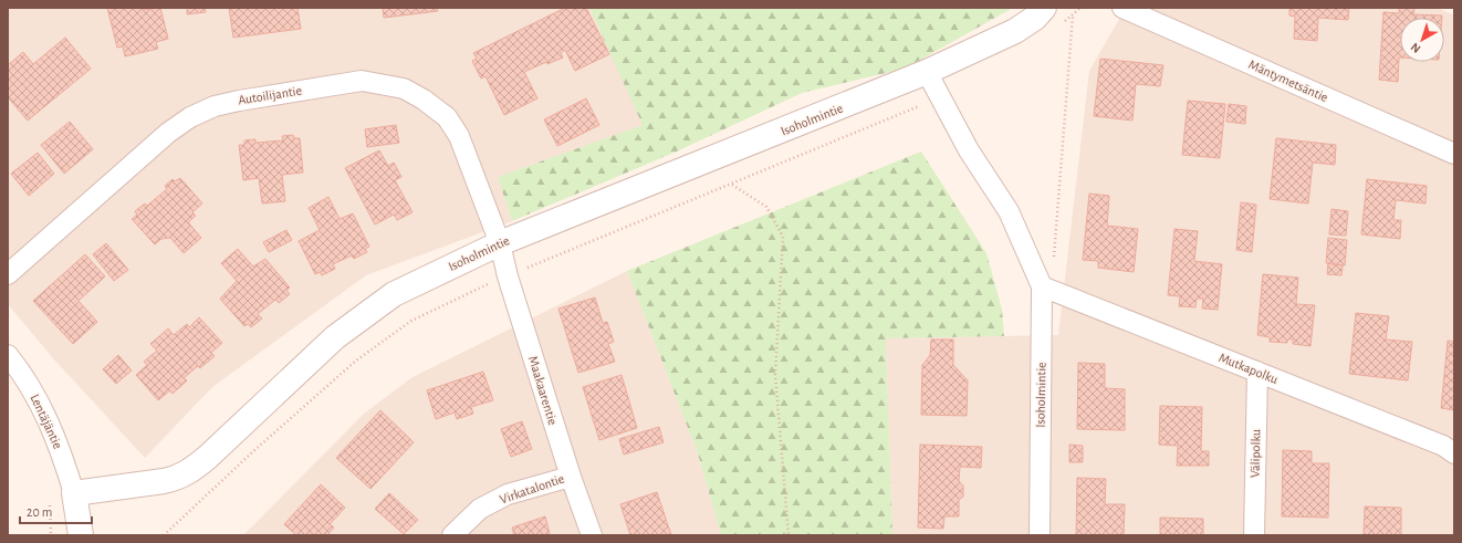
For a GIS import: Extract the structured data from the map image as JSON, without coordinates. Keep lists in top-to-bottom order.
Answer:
{
  "streets": {
    "street": [
      "Mäntymetsäntie",
      "Autoilijantie",
      "Isoholmintie",
      "Mutkapolku",
      "Maakaarentie",
      "Lentäjäntie",
      "Välipolku",
      "Virkatalontie"
    ]
  },
  "crossings": [
    ["Autoilijantie", "Isoholmintie"],
    ["Autoilijantie", "Maakaarentie"],
    ["Isoholmintie", "Mutkapolku"],
    ["Isoholmintie", "Maakaarentie"],
    ["Isoholmintie", "Lentäjäntie"],
    ["Mutkapolku", "Välipolku"],
    ["Maakaarentie", "Virkatalontie"]
  ],
  "scale_bar": "20 m",
  "north": "bottom left"
}
